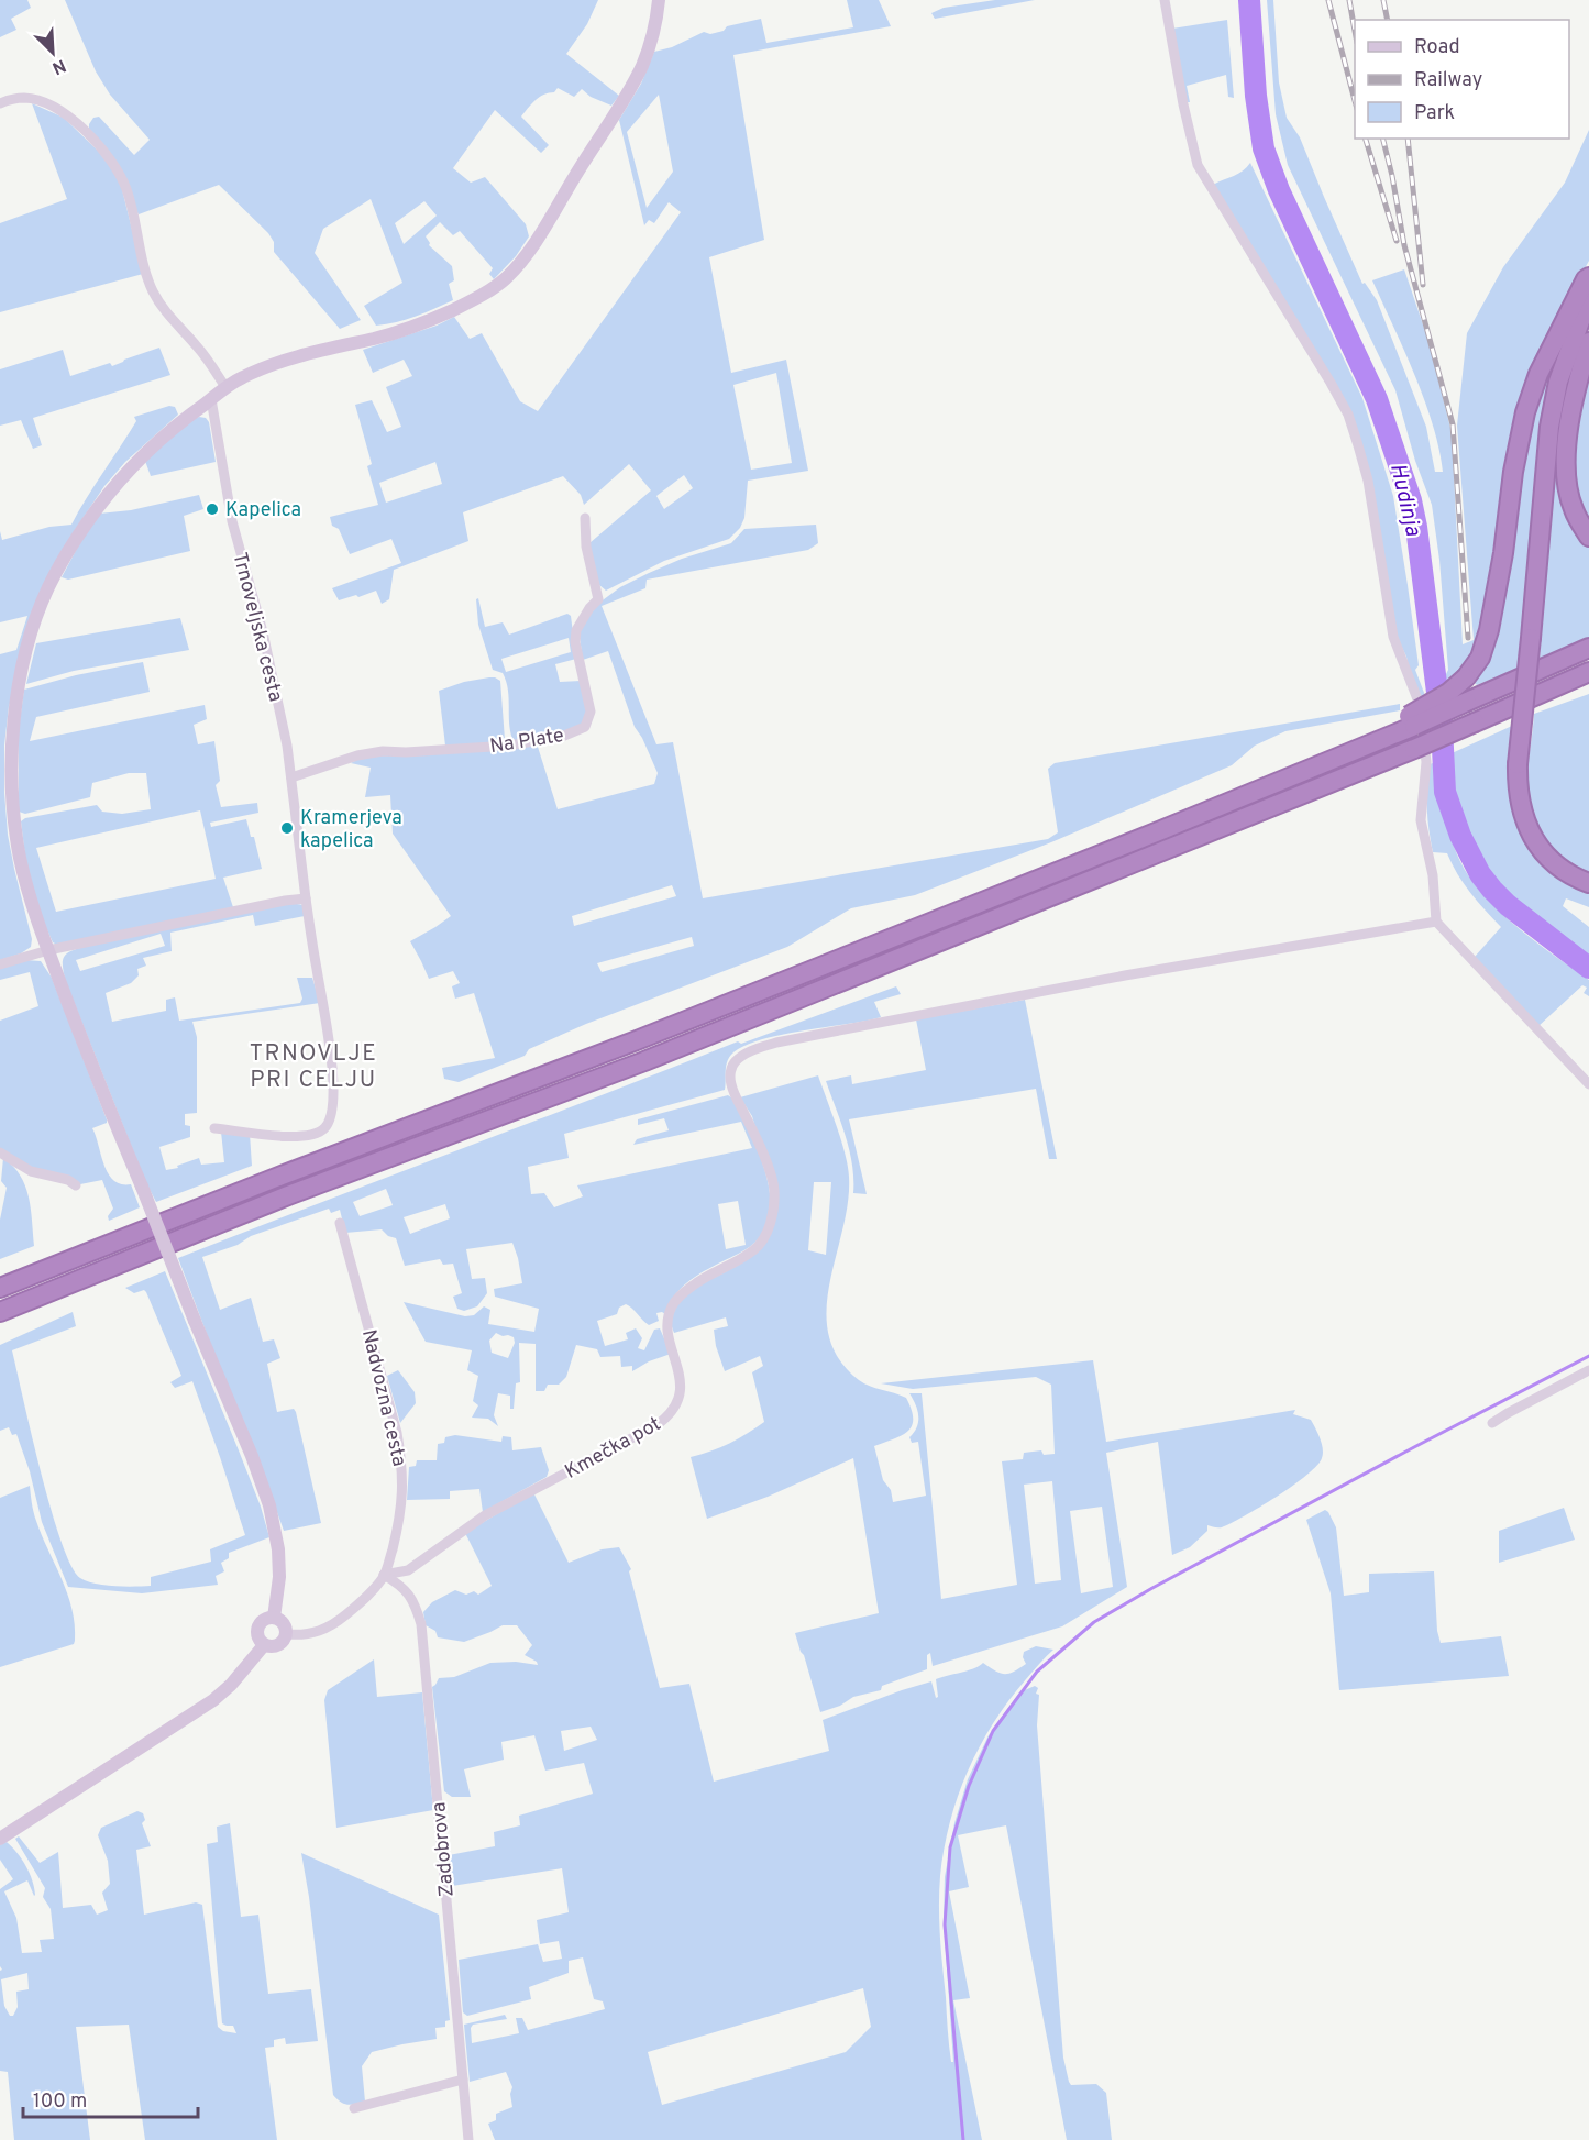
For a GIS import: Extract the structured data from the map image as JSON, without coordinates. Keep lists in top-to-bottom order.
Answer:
{
  "streets": {
    "street": [
      "Trnoveljska cesta",
      "Na Plate",
      "Nadvozna cesta",
      "Kmečka pot",
      "Zadobrova"
    ]
  },
  "crossings": [
    ["Trnoveljska cesta", "Na Plate"],
    ["Nadvozna cesta", "Kmečka pot"],
    ["Nadvozna cesta", "Zadobrova"],
    ["Kmečka pot", "Zadobrova"]
  ],
  "districts": ["TRNOVLJE PRI CELJU"],
  "water": ["Hudinja"],
  "places": ["Kapelica", "Kramerjeva kapelica"],
  "legend": ["Road", "Railway", "Park"],
  "scale_bar": "100 m",
  "north": "bottom right"
}
